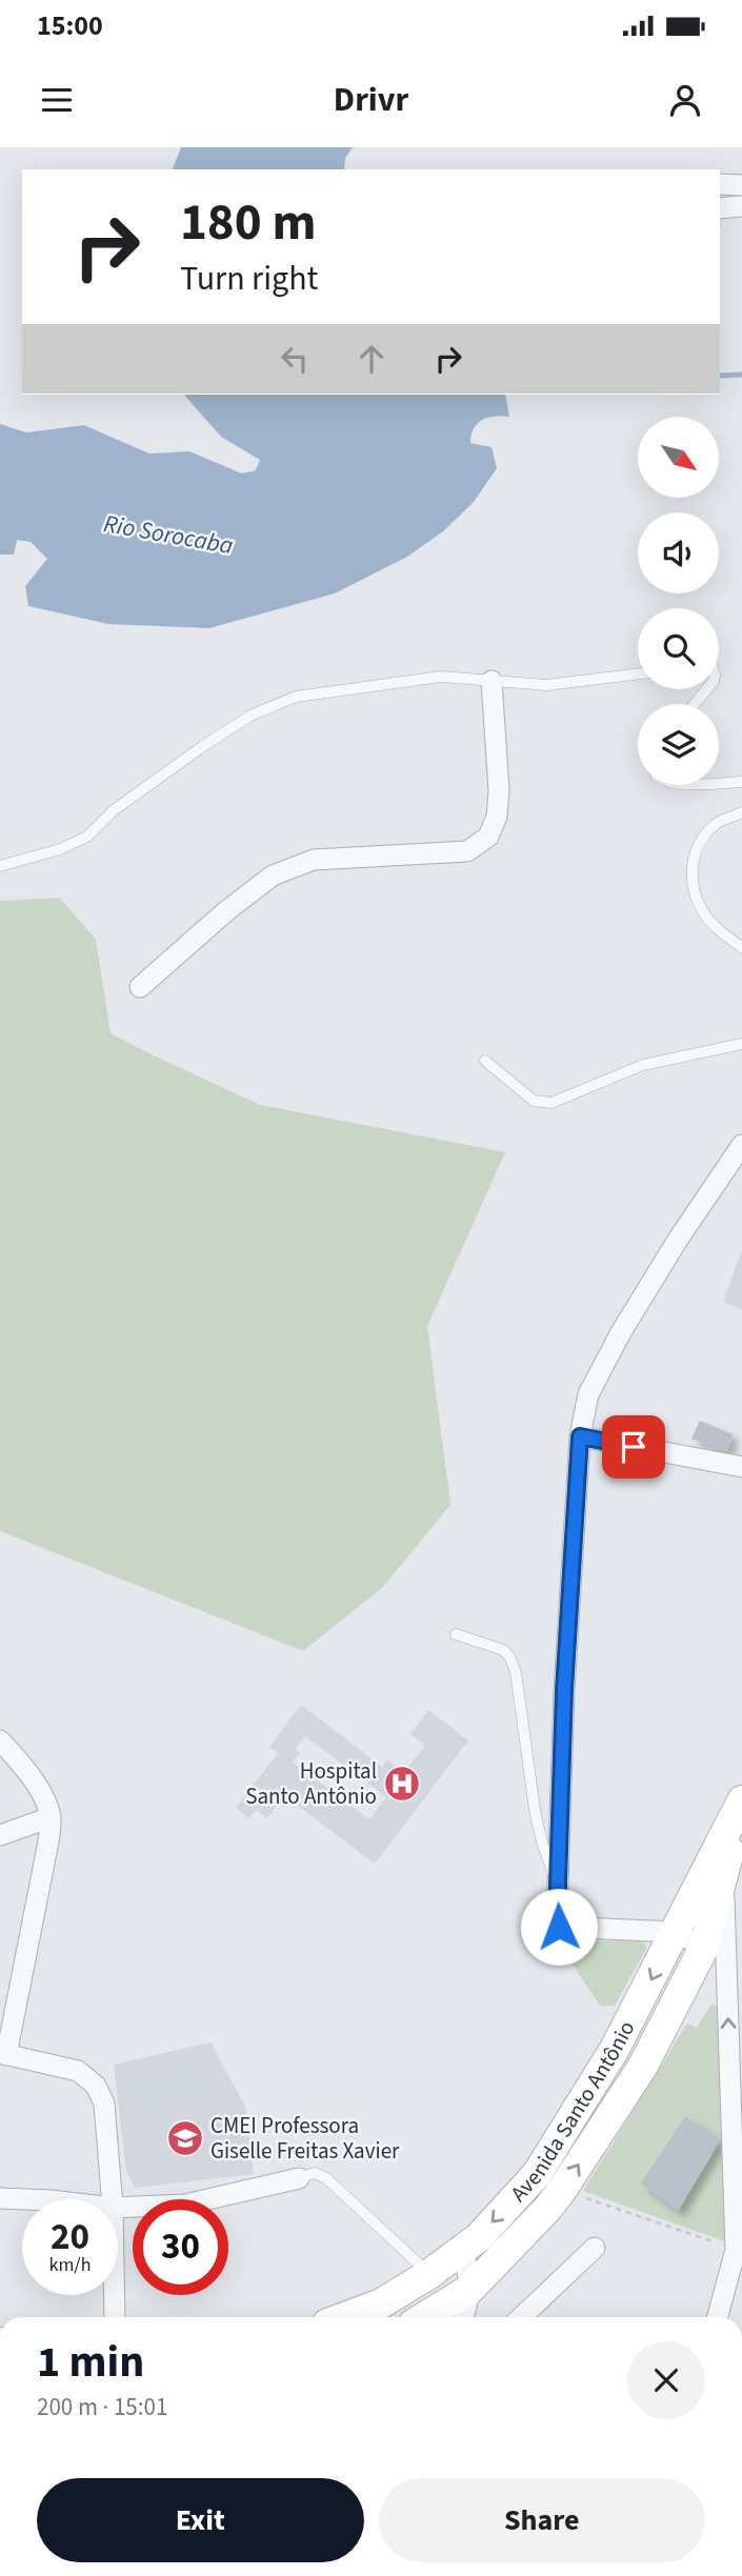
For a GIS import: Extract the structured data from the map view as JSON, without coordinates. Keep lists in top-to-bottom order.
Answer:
{
  "streets": {
    "main road": ["Avenida Santo Antônio"]
  },
  "water": ["Rio Sorocaba"],
  "places": {
    "hospital": ["Hospital Santo Antônio"],
    "school or university": ["CMEI Professora Giselle Freitas Xavier"]
  },
  "north": "bottom right",
  "page": {
    "status": "15:00",
    "header": "Drivr",
    "turn": ["180 m", "Turn right"],
    "speed": "20 km/h",
    "limit": "30",
    "heading": ["1 min", "200 m · 15:01"],
    "buttons": ["Exit", "Share"]
  }
}
